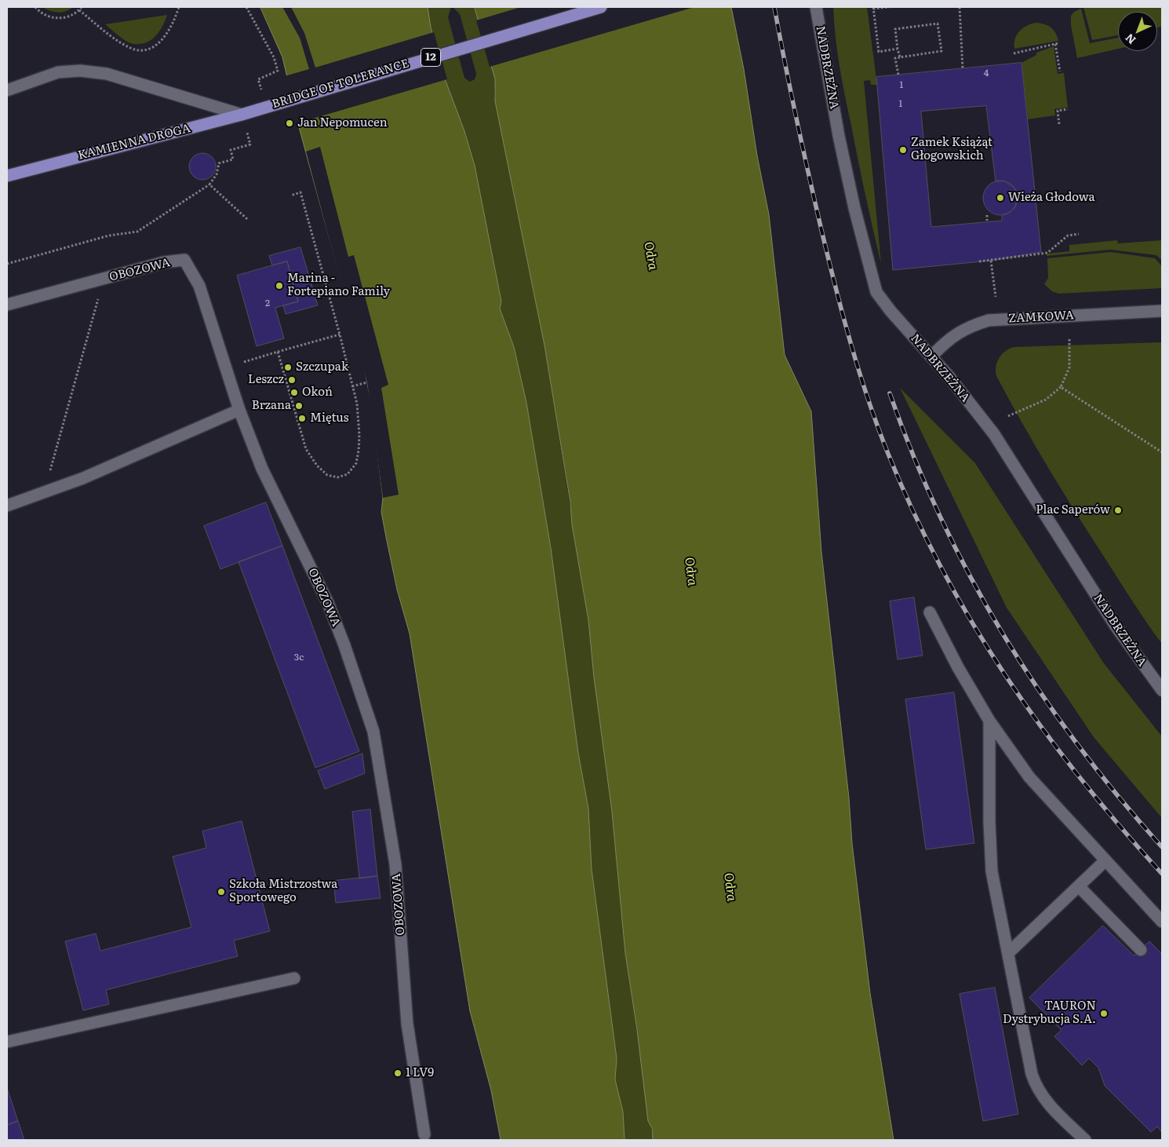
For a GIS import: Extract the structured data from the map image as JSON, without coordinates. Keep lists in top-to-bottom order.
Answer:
{
  "streets": {
    "main road": ["12", "BRIDGE OF TOLERANCE", "KAMIENNA DROGA"],
    "street": ["NADBRZEŻNA", "OBOZOWA", "ZAMKOWA"]
  },
  "crossings": [
    ["NADBRZEŻNA", "ZAMKOWA"],
    ["BRIDGE OF TOLERANCE", "KAMIENNA DROGA"]
  ],
  "water": ["Odra"],
  "places": [
    "Jan Nepomucen",
    "Zamek Książąt Głogowskich",
    "Wieża Głodowa",
    "Marina - Fortepiano Family",
    "Szczupak",
    "Leszcz",
    "Okoń",
    "Brzana",
    "Miętus",
    "Plac Saperów",
    "Szkoła Mistrzostwa Sportowego",
    "TAURON Dystrybucja S.A.",
    "1 LV9"
  ],
  "house_numbers": [
    "4",
    "1",
    "1",
    "2",
    "3c"
  ],
  "north": "bottom left"
}
